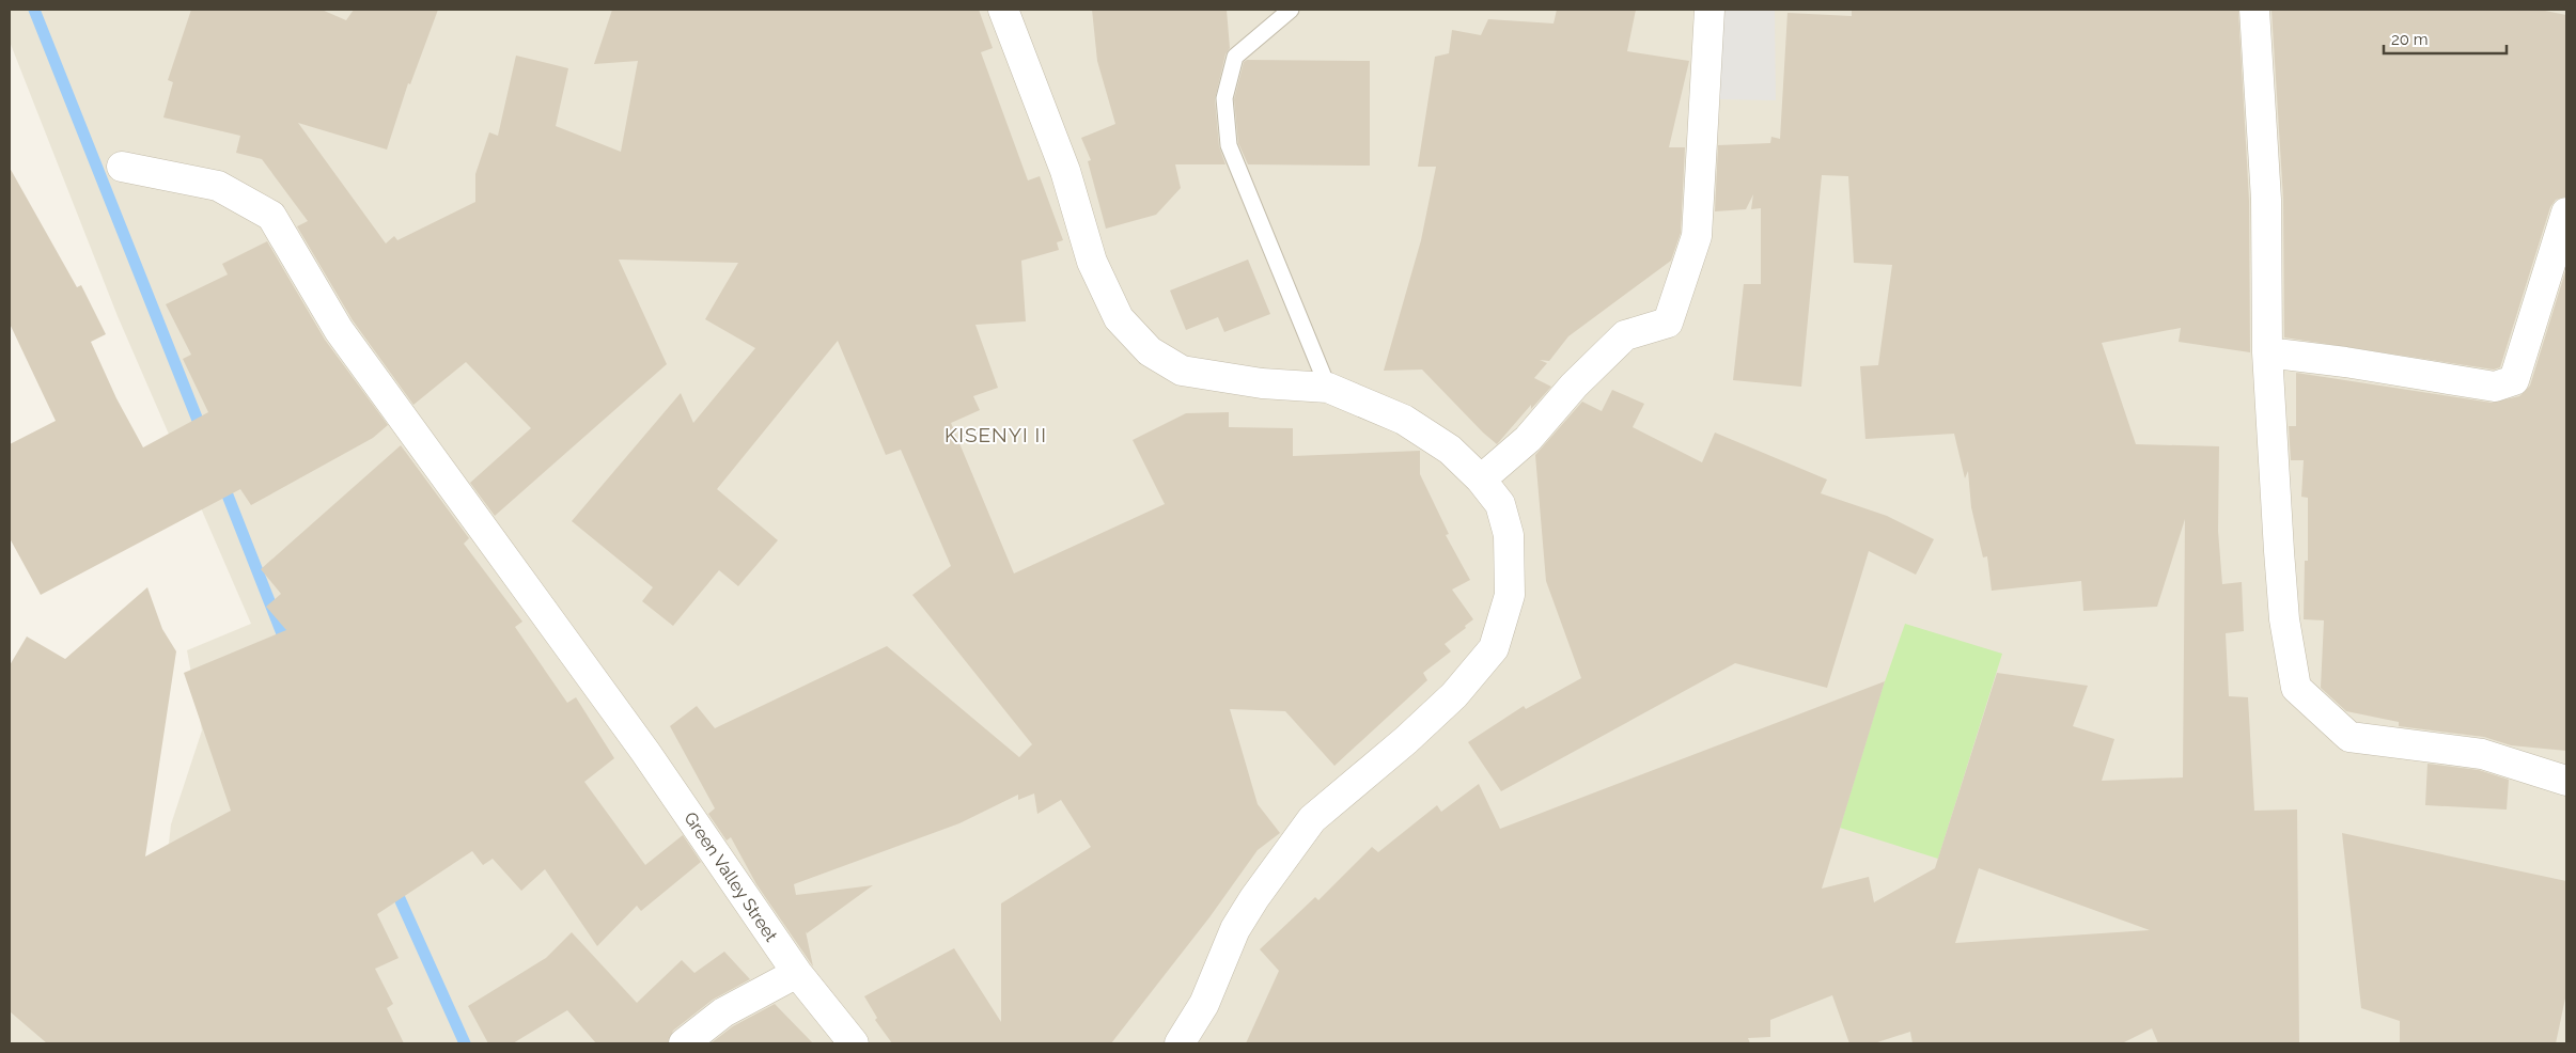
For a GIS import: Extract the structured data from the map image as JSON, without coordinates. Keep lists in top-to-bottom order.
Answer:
{
  "streets": {
    "street": ["Green Valley Street"]
  },
  "districts": ["KISENYI II"],
  "scale_bar": "20 m"
}
